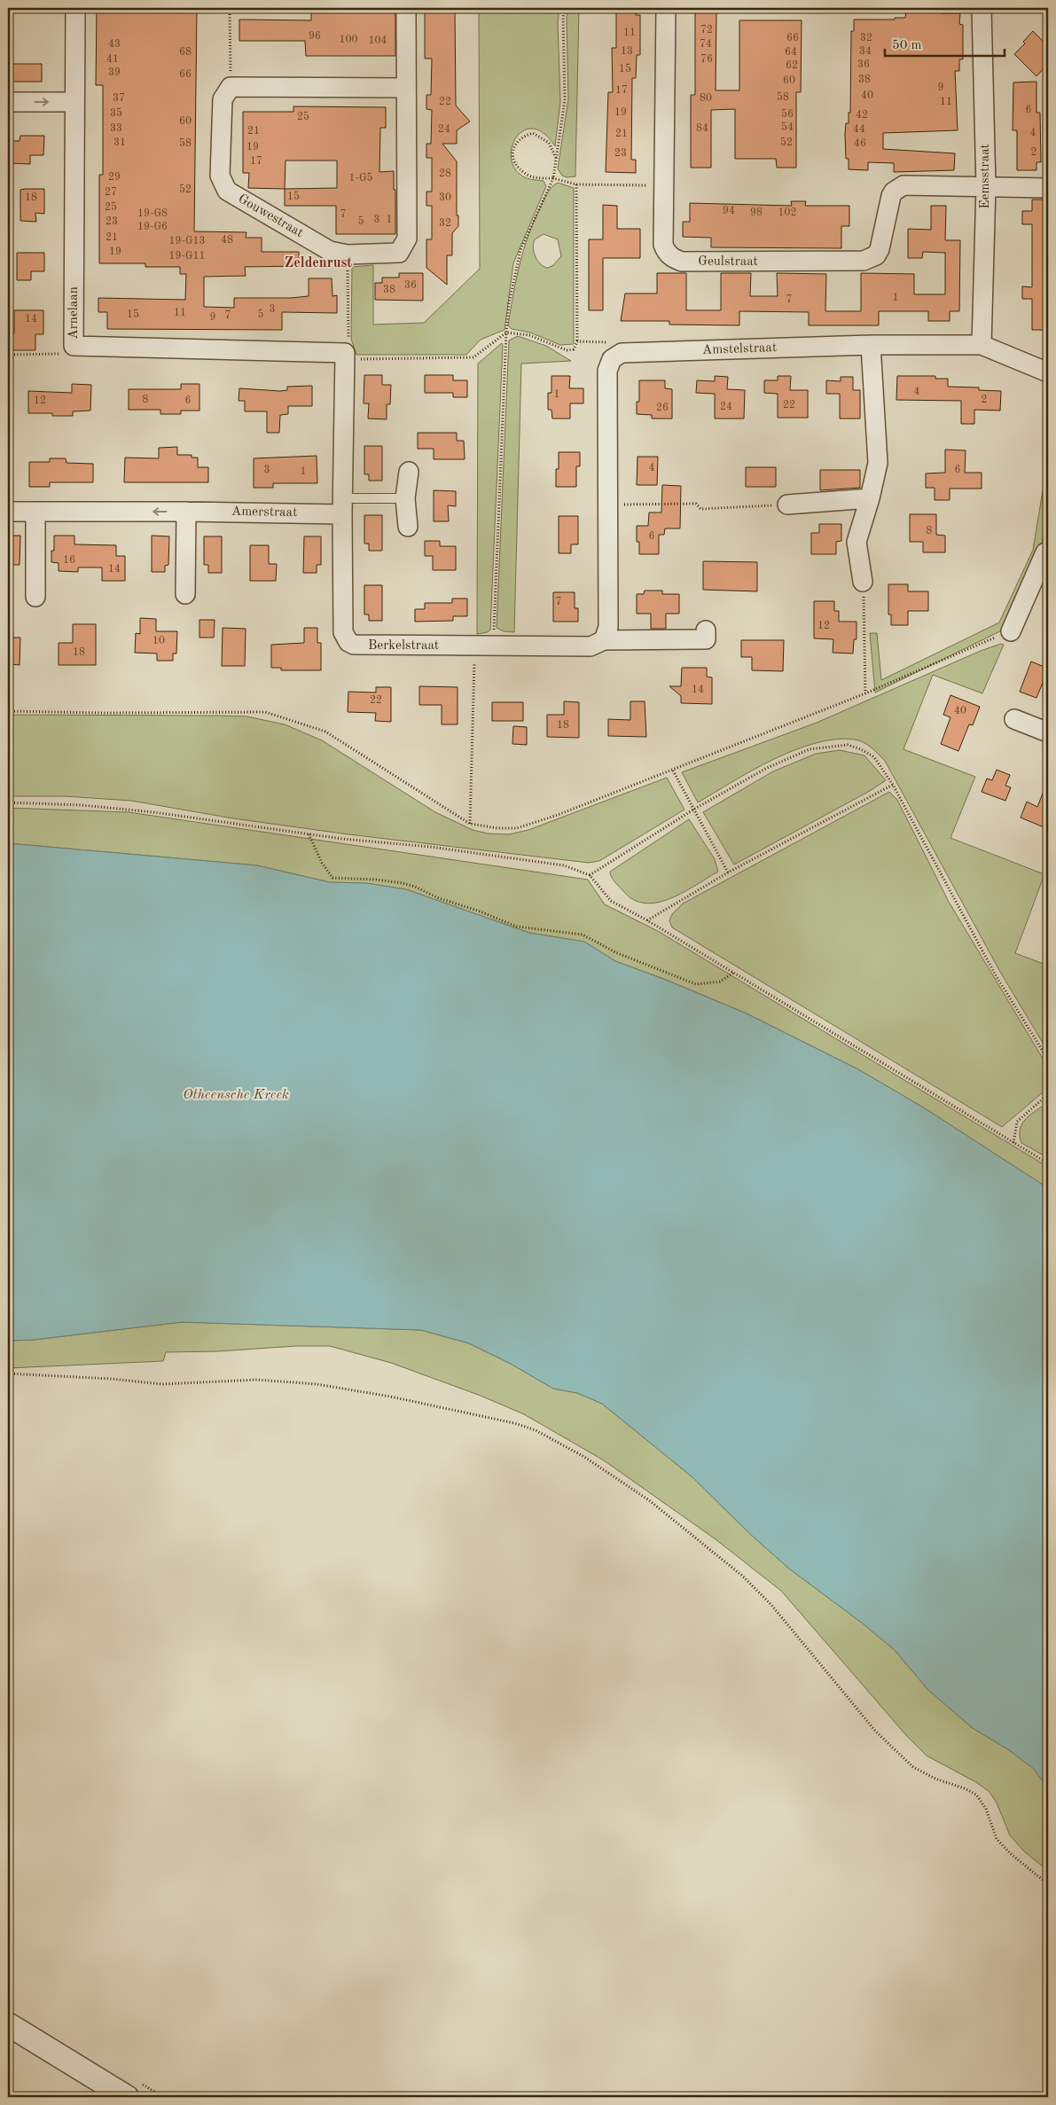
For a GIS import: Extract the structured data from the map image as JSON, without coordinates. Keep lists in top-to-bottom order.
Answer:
{
  "streets": {
    "street": [
      "Eemsstraat",
      "Gouwestraat",
      "Geulstraat",
      "Arnelaan",
      "Amstelstraat",
      "Amerstraat",
      "Berkelstraat"
    ]
  },
  "crossings": [
    ["Eemsstraat", "Geulstraat"],
    ["Eemsstraat", "Amstelstraat"],
    ["Arnelaan", "Berkelstraat"],
    ["Amerstraat", "Berkelstraat"]
  ],
  "one_way": ["Amerstraat"],
  "districts": ["Zeldenrust"],
  "water": ["Otheensche Kreek"],
  "house_numbers": [
    "72",
    "11",
    "96",
    "66",
    "32",
    "100",
    "104",
    "43",
    "74",
    "13",
    "34",
    "68",
    "64",
    "41",
    "76",
    "36",
    "62",
    "15",
    "39",
    "66",
    "38",
    "60",
    "9",
    "17",
    "40",
    "58",
    "37",
    "80",
    "22",
    "11",
    "6",
    "19",
    "35",
    "56",
    "42",
    "25",
    "60",
    "54",
    "33",
    "84",
    "24",
    "44",
    "21",
    "4",
    "21",
    "31",
    "52",
    "58",
    "46",
    "19",
    "2",
    "23",
    "17",
    "28",
    "29",
    "1-G5",
    "52",
    "27",
    "15",
    "18",
    "30",
    "25",
    "94",
    "98",
    "102",
    "19-G8",
    "7",
    "3",
    "1",
    "23",
    "5",
    "32",
    "19-G6",
    "21",
    "48",
    "19-G13",
    "19",
    "19-G11",
    "36",
    "38",
    "1",
    "7",
    "3",
    "11",
    "15",
    "5",
    "7",
    "9",
    "14",
    "4",
    "1",
    "8",
    "2",
    "12",
    "6",
    "22",
    "24",
    "26",
    "4",
    "3",
    "6",
    "1",
    "8",
    "6",
    "16",
    "14",
    "7",
    "12",
    "10",
    "18",
    "14",
    "22",
    "40",
    "18"
  ],
  "scale_bar": "50 m"
}
